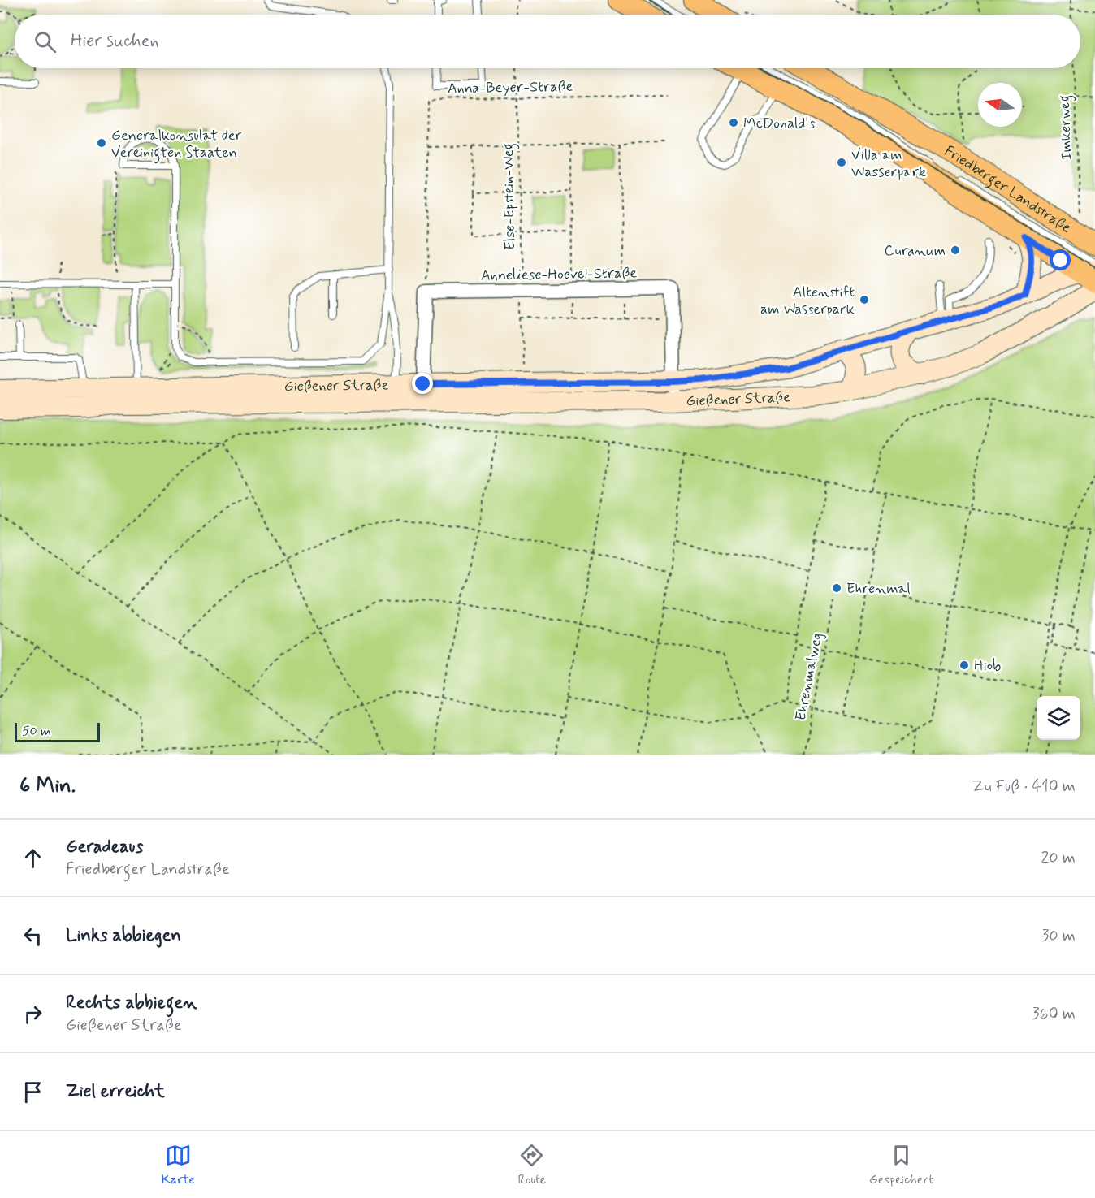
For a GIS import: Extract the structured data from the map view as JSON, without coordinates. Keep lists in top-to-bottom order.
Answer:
{
  "streets": {
    "main road": ["Friedberger Landstraße", "Gießener Straße"],
    "street": ["Anneliese-Hoevel-Straße"],
    "path": [
      "Anna-Beyer-Straße",
      "Imkerweg",
      "Else-Epstein-Weg",
      "Ehrenmalweg"
    ]
  },
  "crossings": [
    ["Anna-Beyer-Straße", "Else-Epstein-Weg"],
    ["Anna-Beyer-Straße", "Anneliese-Hoevel-Straße"],
    ["Friedberger Landstraße", "Gießener Straße"],
    ["Else-Epstein-Weg", "Anneliese-Hoevel-Straße"],
    ["Else-Epstein-Weg", "Gießener Straße"],
    ["Anneliese-Hoevel-Straße", "Gießener Straße"]
  ],
  "places": [
    "McDonald's",
    "Generalkonsulat der Vereinigten Staaten",
    "Villa am Wasserpark",
    "Curanum",
    "Altenstift am Wasserpark",
    "Ehrenmal",
    "Hiob"
  ],
  "scale_bar": "50 m",
  "north": "left",
  "page": {
    "search": "Hier suchen",
    "scale": "50 m",
    "heading": ["6 Min.", "Zu Fuß · 410 m"],
    "list": [
      ["Geradeaus", "Friedberger Landstraße", "20 m"],
      ["Links abbiegen", "30 m"],
      ["Rechts abbiegen", "Gießener Straße", "360 m"],
      "Ziel erreicht"
    ],
    "nav": ["Karte", "Route", "Gespeichert"]
  }
}
